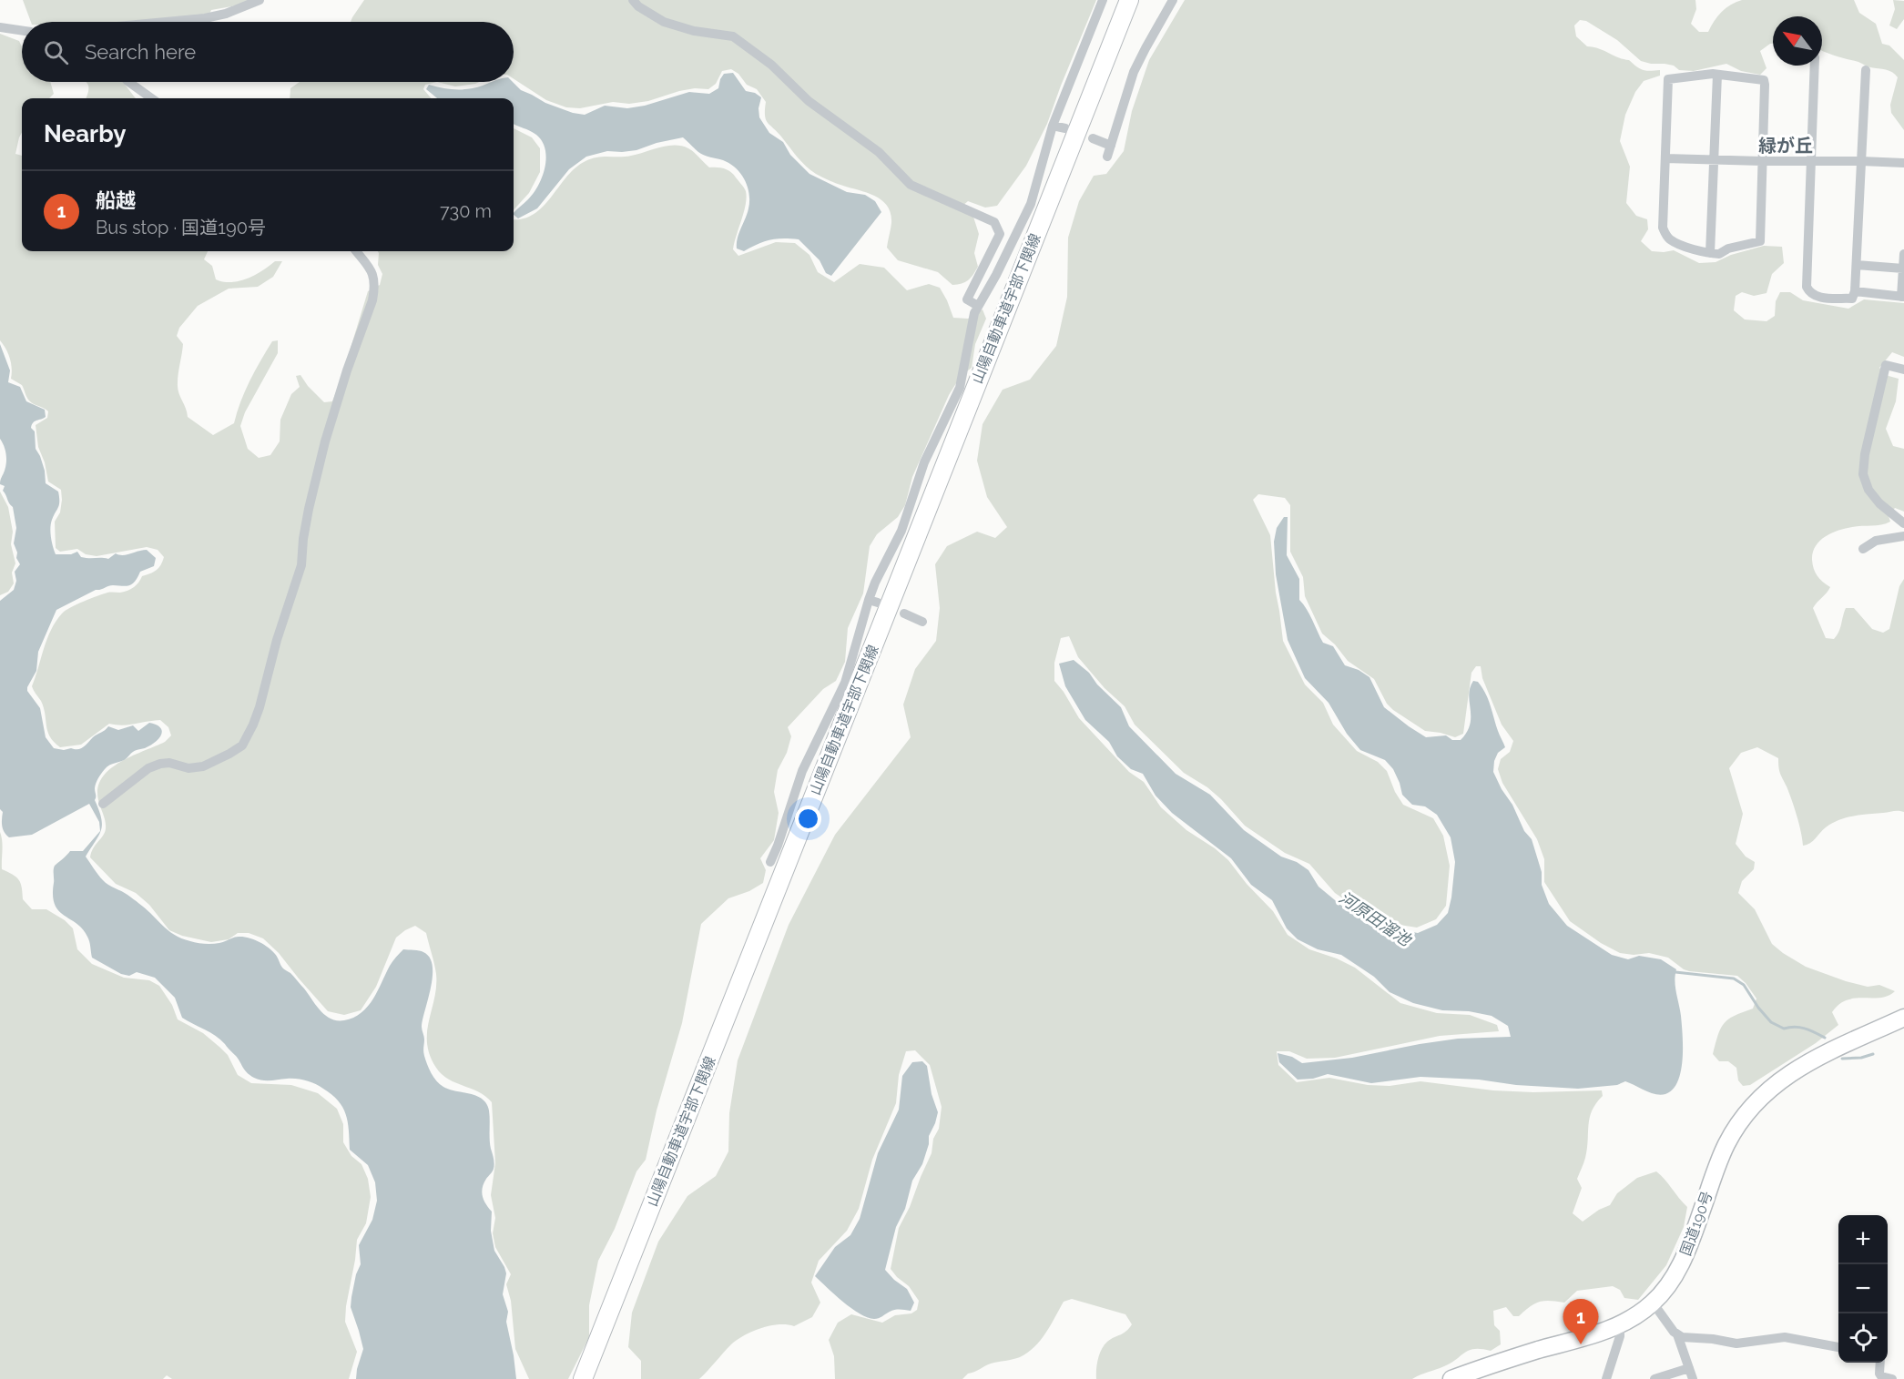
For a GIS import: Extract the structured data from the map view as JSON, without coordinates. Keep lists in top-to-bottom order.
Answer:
{
  "streets": {
    "highway": ["山陽自動車道宇部下関線", "国道190号"]
  },
  "districts": ["緑が丘"],
  "water": ["河原田溜池"],
  "north": "top left",
  "page": {
    "search": "Search here",
    "heading": "Nearby",
    "list": [
      {
        "mark": "1",
        "name": "船越",
        "note": "Bus stop · 国道190号",
        "value": "730 m"
      }
    ],
    "map_buttons": ["+", "−"],
    "pins": "1"
  }
}
